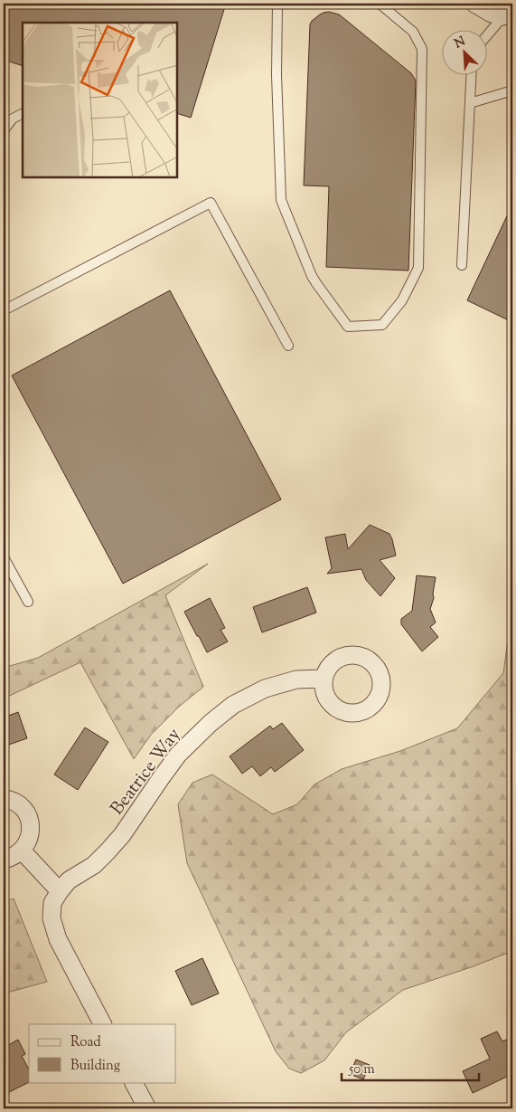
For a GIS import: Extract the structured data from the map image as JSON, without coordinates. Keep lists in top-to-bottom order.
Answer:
{
  "streets": {
    "street": ["Beatrice Way"]
  },
  "legend": ["Road", "Building"],
  "scale_bar": "50 m",
  "north": "top left"
}
